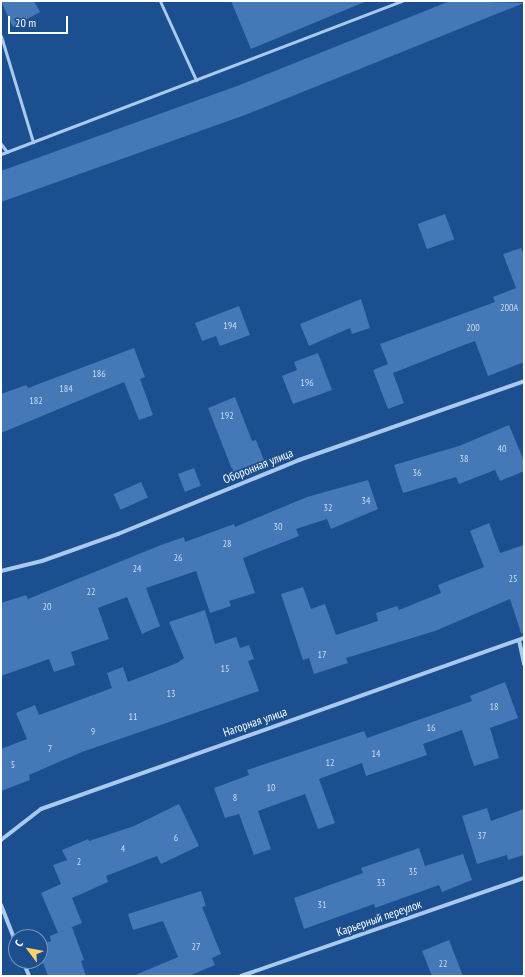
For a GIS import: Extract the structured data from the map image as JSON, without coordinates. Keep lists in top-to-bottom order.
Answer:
{
  "streets": {
    "street": ["Оборонная улица", "Нагорная улица", "Карьерный переулок"]
  },
  "house_numbers": [
    "200А",
    "194",
    "200",
    "186",
    "196",
    "184",
    "182",
    "192",
    "40",
    "38",
    "36",
    "34",
    "32",
    "30",
    "28",
    "26",
    "24",
    "25",
    "22",
    "20",
    "17",
    "15",
    "13",
    "18",
    "11",
    "16",
    "9",
    "7",
    "14",
    "12",
    "5",
    "10",
    "8",
    "37",
    "6",
    "4",
    "2",
    "35",
    "33",
    "31",
    "27",
    "22"
  ],
  "scale_bar": "20 m",
  "north": "top left"
}
